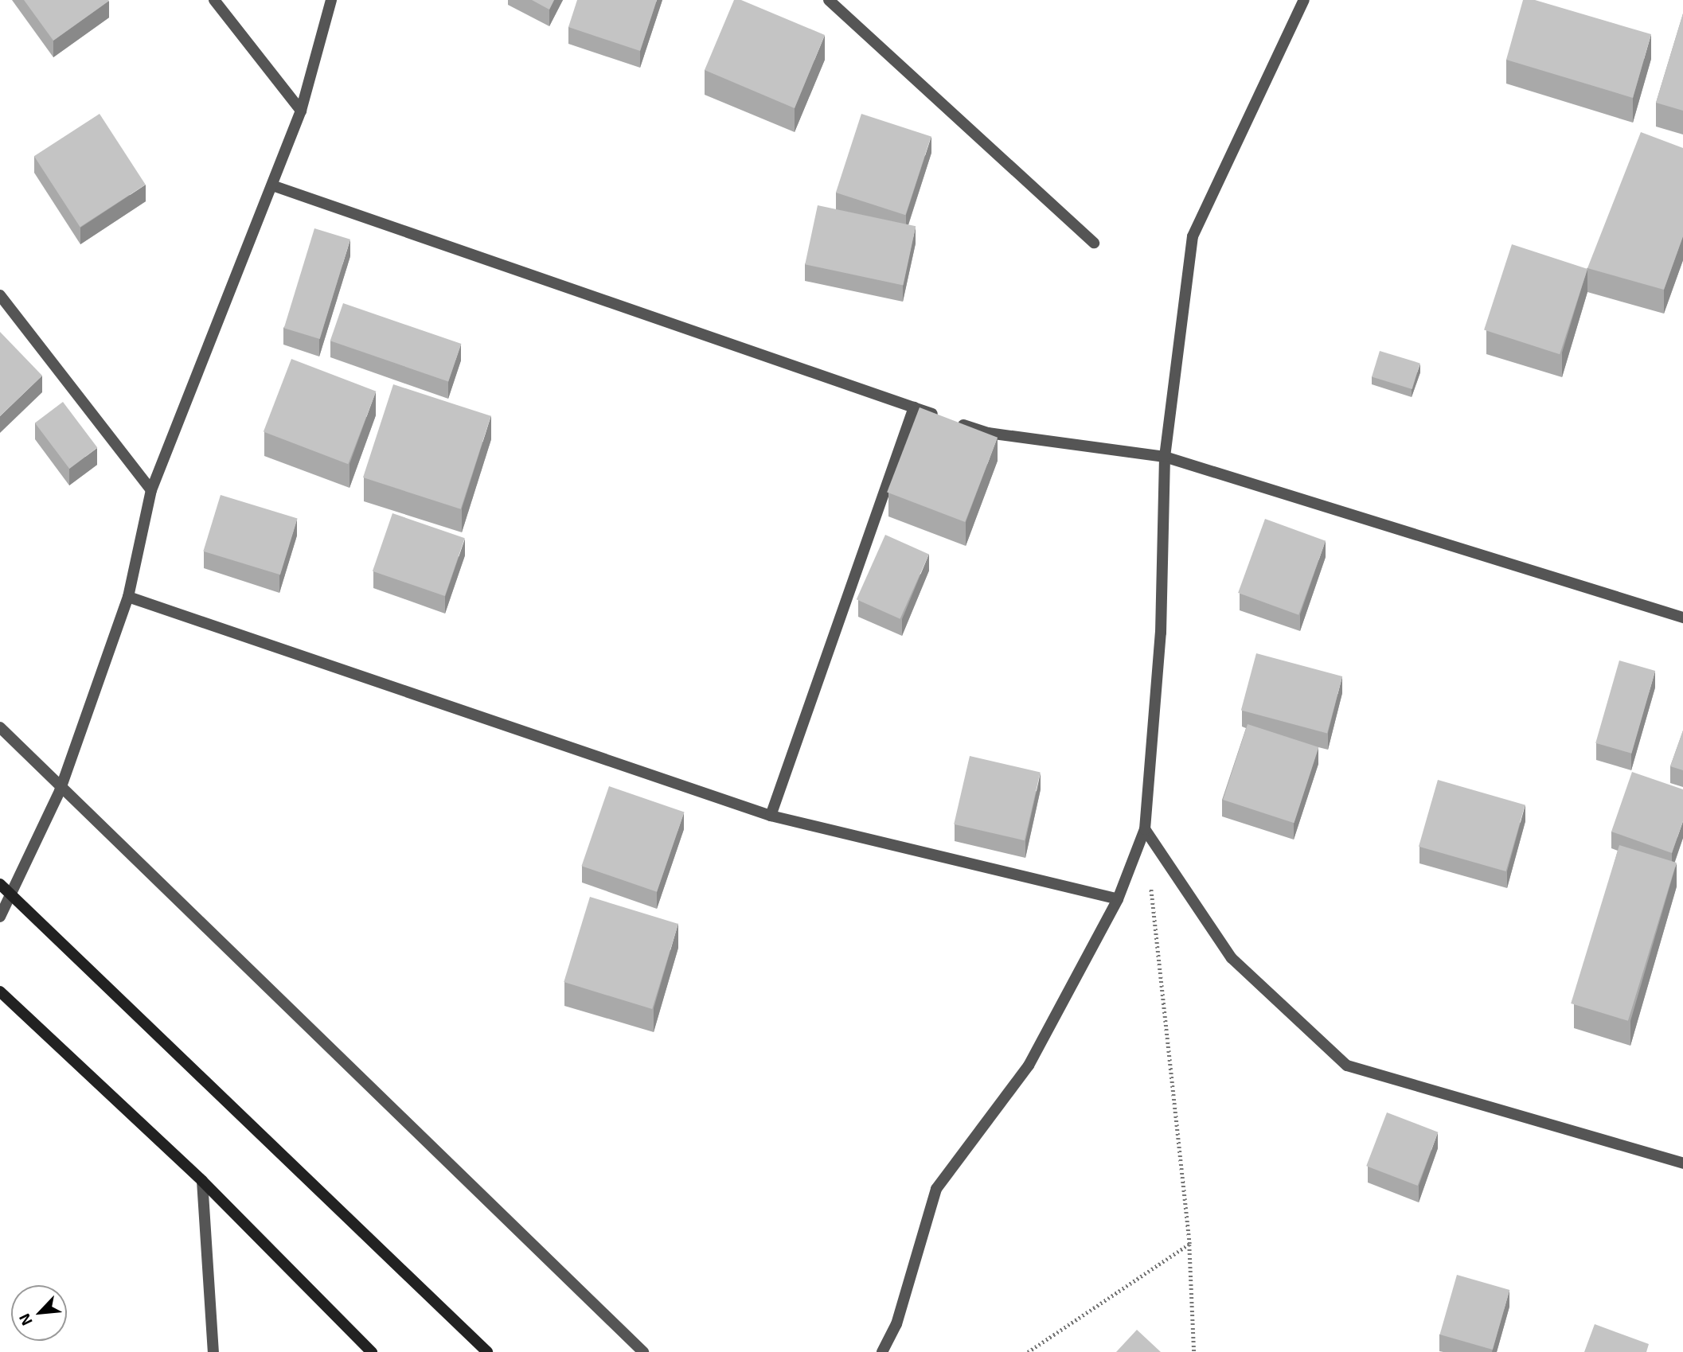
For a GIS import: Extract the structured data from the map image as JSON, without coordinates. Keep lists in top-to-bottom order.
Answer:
{
  "north": "bottom left"
}
